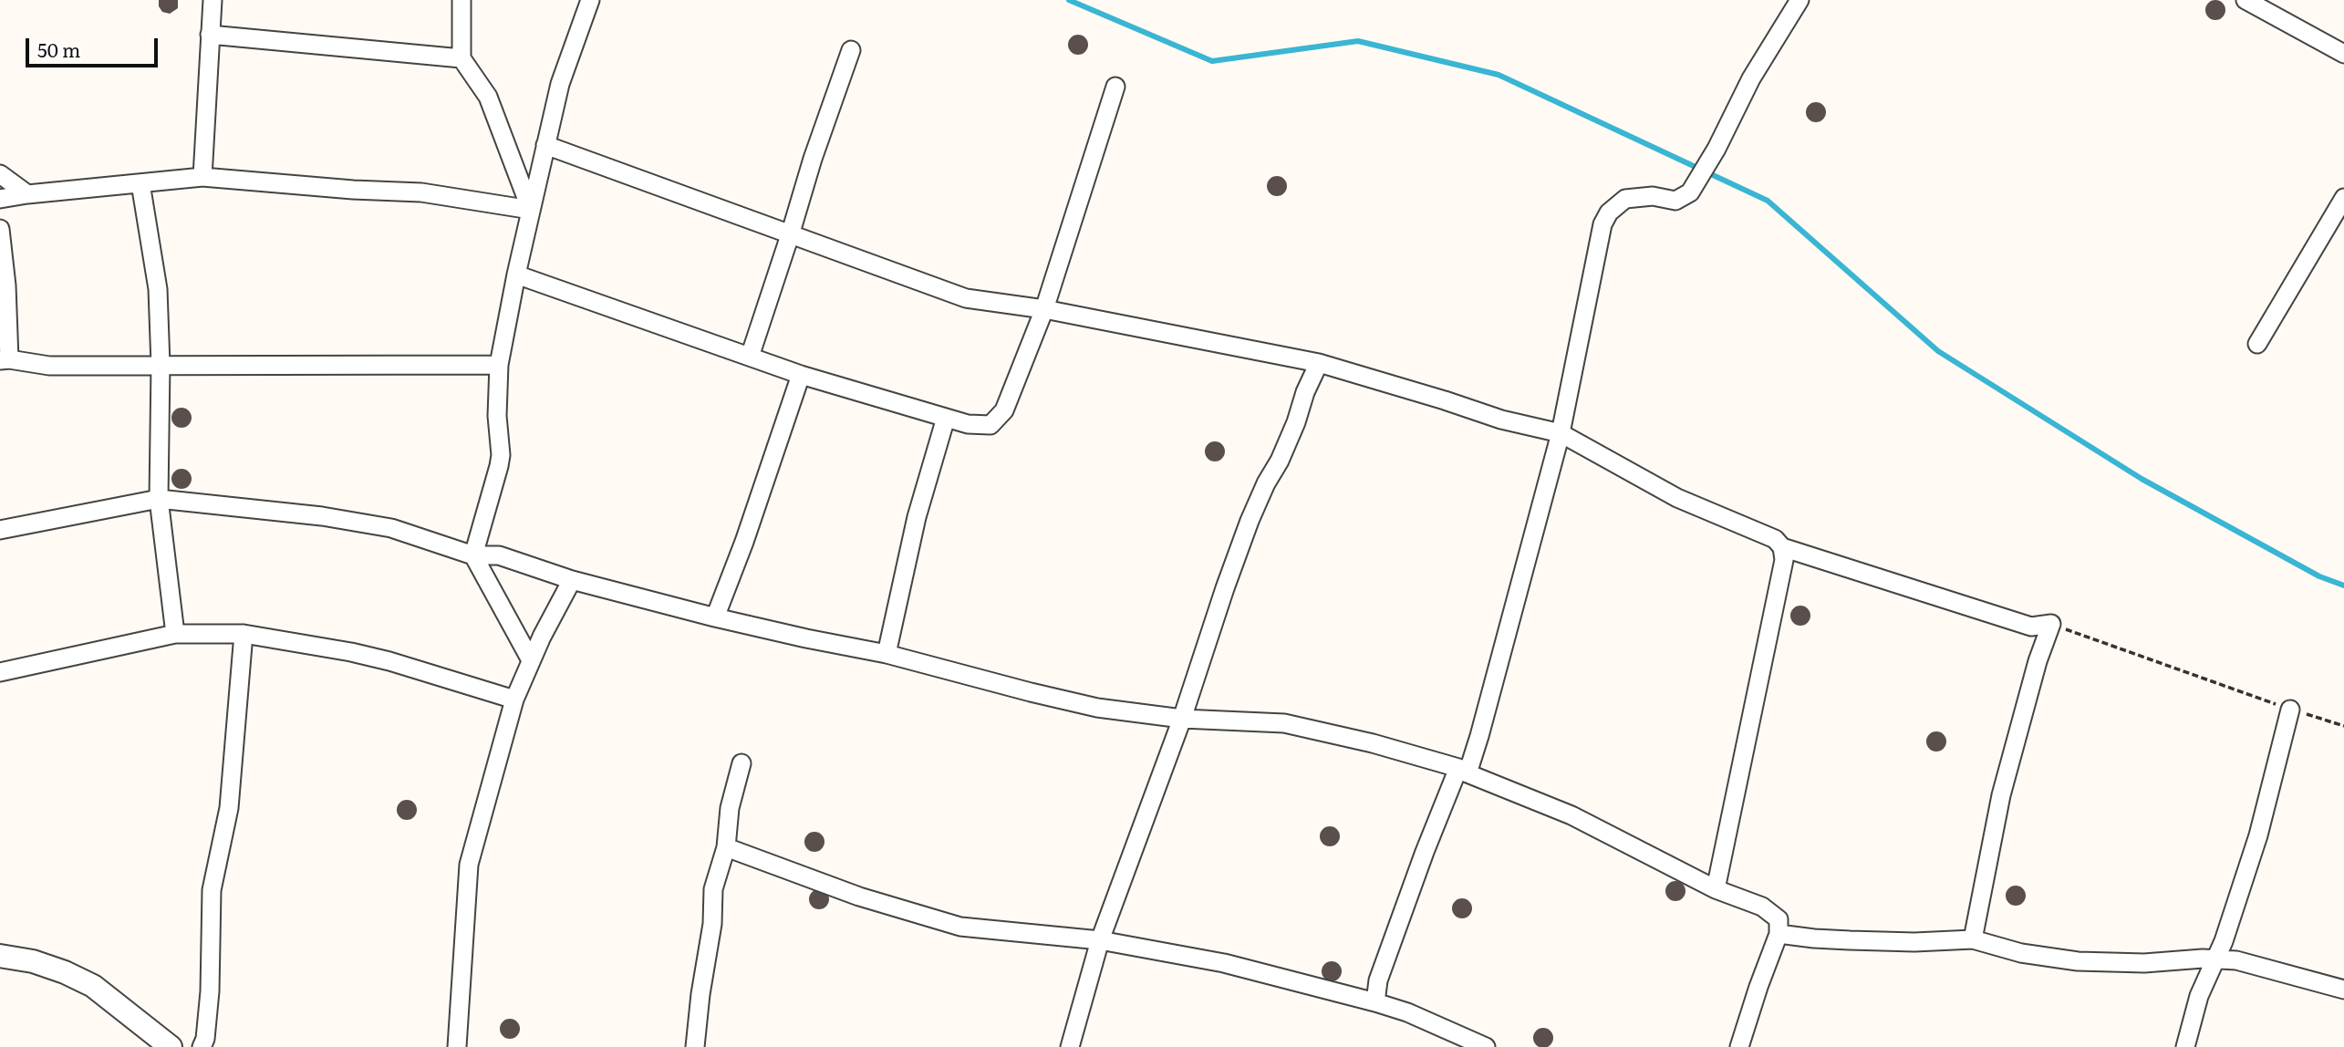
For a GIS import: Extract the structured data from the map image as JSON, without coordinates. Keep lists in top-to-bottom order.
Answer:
{
  "scale_bar": "50 m"
}
